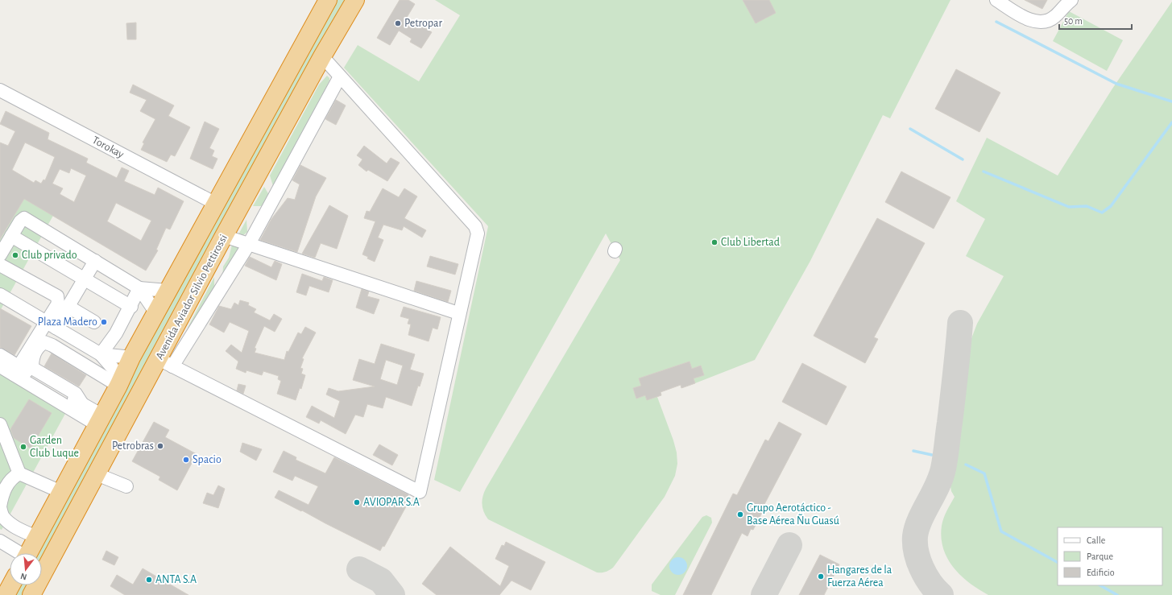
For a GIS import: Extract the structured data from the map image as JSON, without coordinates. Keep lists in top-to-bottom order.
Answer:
{
  "streets": {
    "highway": ["Avenida Aviador Silvio Pettirossi"],
    "street": ["Torokay"]
  },
  "crossings": [
    ["Torokay", "Avenida Aviador Silvio Pettirossi"]
  ],
  "places": [
    "Petropar",
    "Club Libertad",
    "Club privado",
    "Plaza Madero",
    "Petrobras",
    "Garden Club Luque",
    "Spacio",
    "AVIOPAR S.A",
    "Grupo Aerotáctico - Base Aérea Ñu Guasú",
    "Hangares de la Fuerza Aérea",
    "ANTA S.A"
  ],
  "legend": ["Calle", "Parque", "Edificio"],
  "scale_bar": "50 m",
  "north": "bottom"
}
